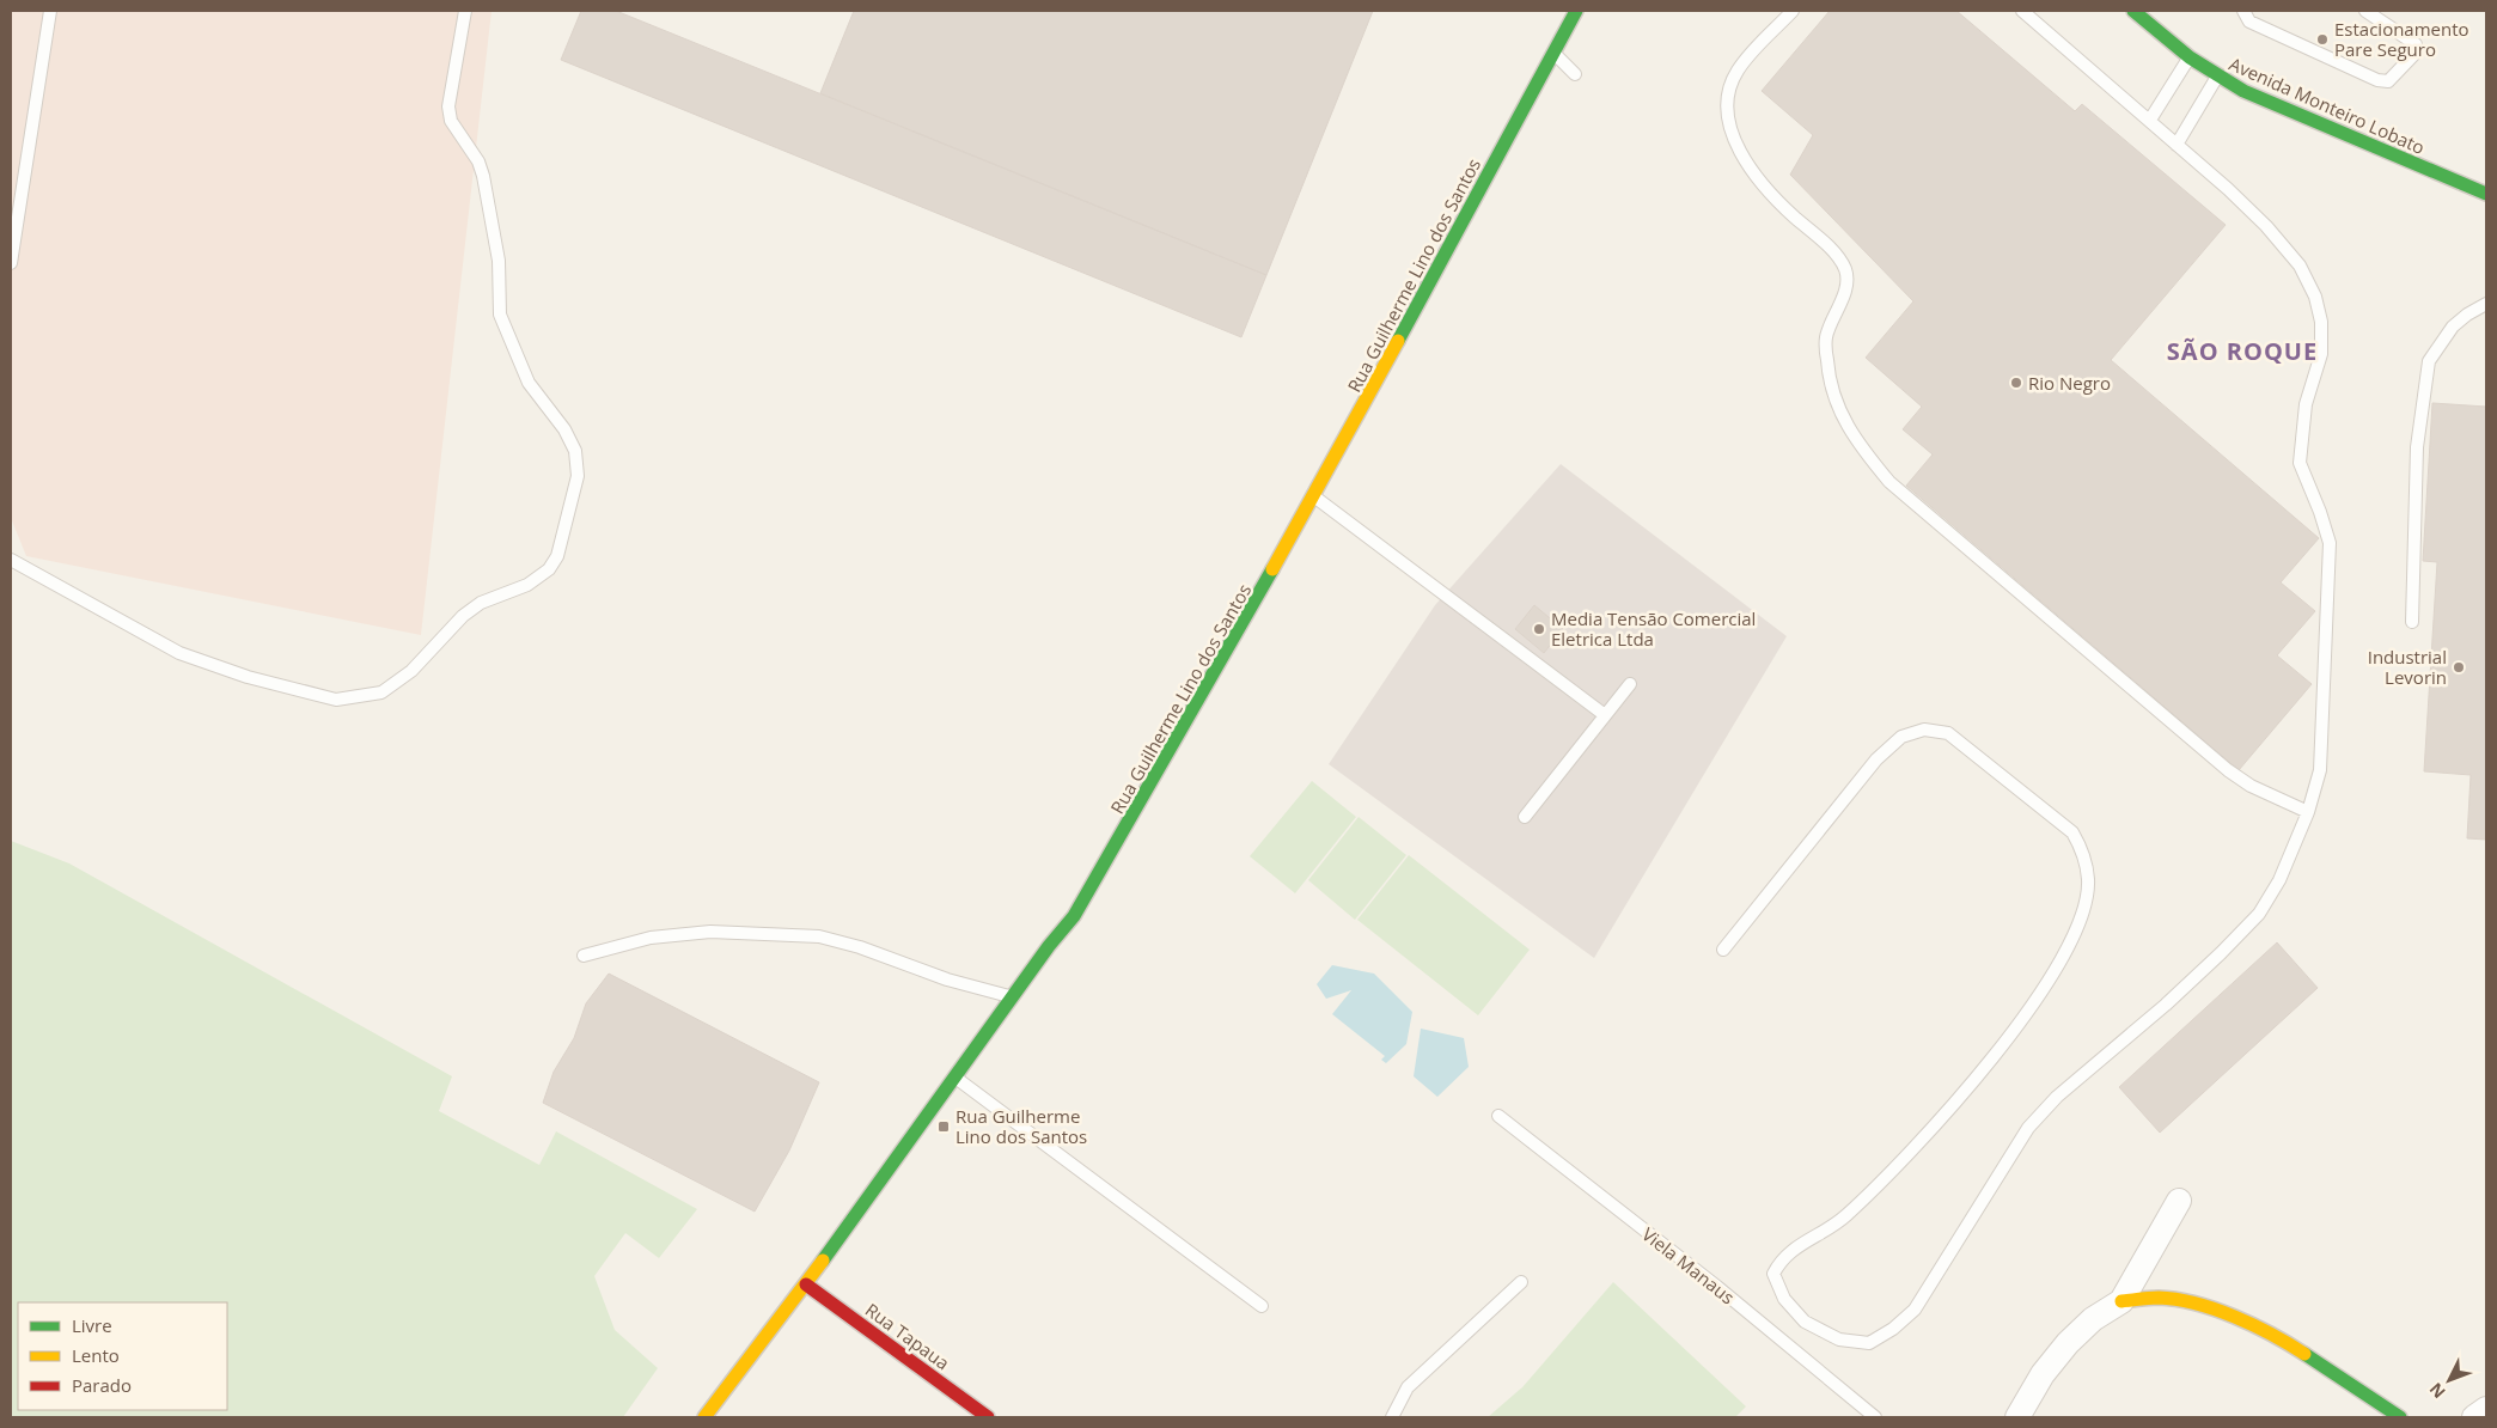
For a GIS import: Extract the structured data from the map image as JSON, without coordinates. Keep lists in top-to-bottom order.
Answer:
{
  "streets": {
    "street": ["Avenida Monteiro Lobato", "Rua Guilherme Lino dos Santos", "Rua Tapaua"],
    "lane": ["Viela Manaus"]
  },
  "crossings": [
    ["Rua Guilherme Lino dos Santos", "Rua Tapaua"]
  ],
  "districts": ["SÃO ROQUE"],
  "places": {
    "other": [
      "Estacionamento Pare Seguro",
      "Rio Negro",
      "Media Tensão Comercial Eletrica Ltda",
      "Industrial Levorin"
    ],
    "transit": ["Rua Guilherme Lino dos Santos"]
  },
  "legend": ["Livre", "Lento", "Parado"],
  "north": "bottom left"
}
